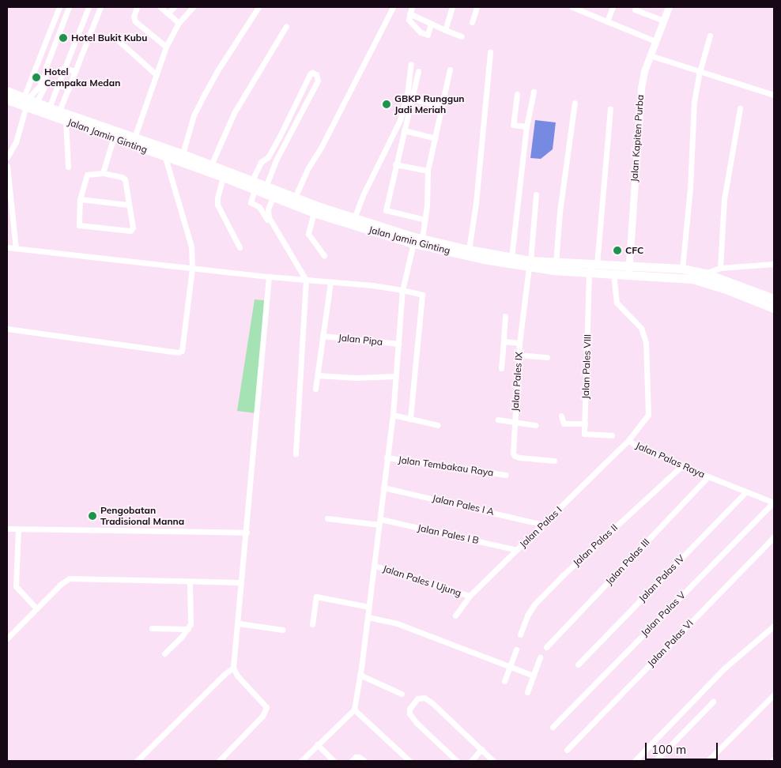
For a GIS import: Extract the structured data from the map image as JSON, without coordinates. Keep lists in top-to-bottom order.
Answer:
{
  "streets": {
    "highway": ["Jalan Jamin Ginting"],
    "street": [
      "Jalan Kapiten Purba",
      "Jalan Pipa",
      "Jalan Pales VIII",
      "Jalan Pales IX",
      "Jalan Palas Raya",
      "Jalan Tembakau Raya",
      "Jalan Pales I A",
      "Jalan Palas I",
      "Jalan Pales I B",
      "Jalan Palas II",
      "Jalan Palas III",
      "Jalan Palas IV",
      "Jalan Pales I Ujung",
      "Jalan Palas V",
      "Jalan Palas VI"
    ]
  },
  "crossings": [
    ["Jalan Jamin Ginting", "Jalan Kapiten Purba"],
    ["Jalan Jamin Ginting", "Jalan Pales VIII"],
    ["Jalan Jamin Ginting", "Jalan Pales IX"],
    ["Jalan Jamin Ginting", "Jalan Palas Raya"],
    ["Jalan Palas Raya", "Jalan Palas I"],
    ["Jalan Palas Raya", "Jalan Palas II"],
    ["Jalan Palas Raya", "Jalan Palas III"],
    ["Jalan Palas Raya", "Jalan Palas IV"],
    ["Jalan Palas Raya", "Jalan Palas V"],
    ["Jalan Pales I A", "Jalan Palas I"],
    ["Jalan Palas I", "Jalan Pales I B"],
    ["Jalan Palas I", "Jalan Pales I Ujung"]
  ],
  "places": [
    "Hotel Bukit Kubu",
    "Hotel Cempaka Medan",
    "GBKP Runggun Jadi Meriah",
    "CFC",
    "Pengobatan Tradisional Manna"
  ],
  "scale_bar": "100 m"
}
